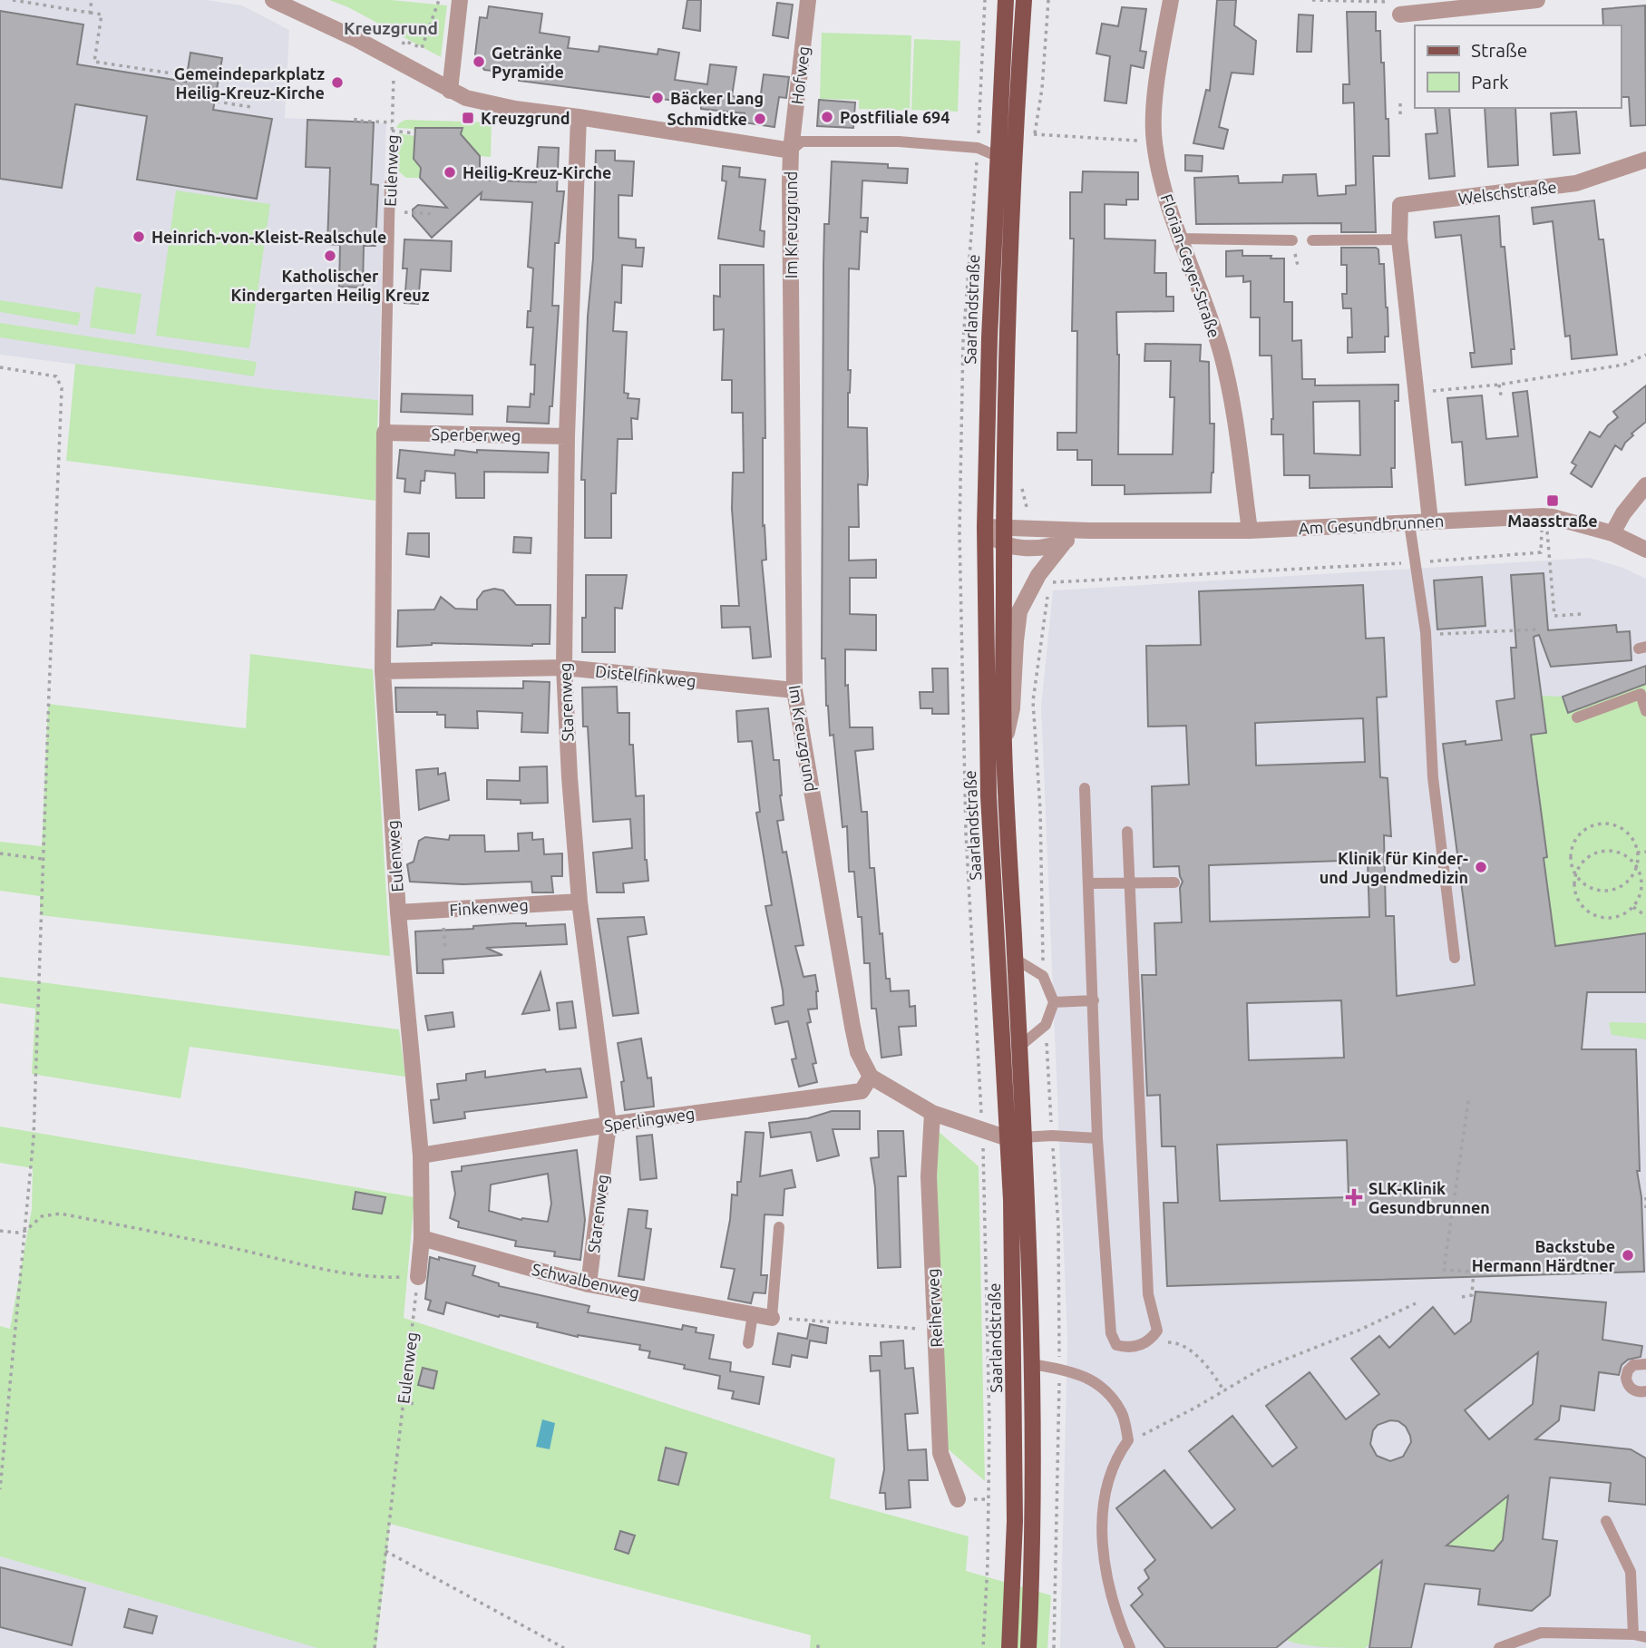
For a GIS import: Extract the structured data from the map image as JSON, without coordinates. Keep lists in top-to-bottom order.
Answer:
{
  "streets": {
    "main road": ["Saarlandstraße"],
    "street": [
      "Hofweg",
      "Eulenweg",
      "Welschstraße",
      "Im Kreuzgrund",
      "Florian-Geyer-Straße",
      "Sperberweg",
      "Am Gesundbrunnen",
      "Distelfinkweg",
      "Starenweg",
      "Finkenweg",
      "Sperlingweg",
      "Schwalbenweg",
      "Reiherweg"
    ]
  },
  "crossings": [
    ["Hofweg", "Im Kreuzgrund"],
    ["Eulenweg", "Im Kreuzgrund"],
    ["Eulenweg", "Sperberweg"],
    ["Eulenweg", "Distelfinkweg"],
    ["Eulenweg", "Finkenweg"],
    ["Eulenweg", "Sperlingweg"],
    ["Eulenweg", "Schwalbenweg"],
    ["Welschstraße", "Am Gesundbrunnen"],
    ["Im Kreuzgrund", "Saarlandstraße"],
    ["Im Kreuzgrund", "Distelfinkweg"],
    ["Im Kreuzgrund", "Starenweg"],
    ["Im Kreuzgrund", "Sperlingweg"],
    ["Florian-Geyer-Straße", "Am Gesundbrunnen"],
    ["Saarlandstraße", "Am Gesundbrunnen"],
    ["Sperberweg", "Starenweg"],
    ["Distelfinkweg", "Starenweg"],
    ["Starenweg", "Finkenweg"],
    ["Starenweg", "Sperlingweg"],
    ["Starenweg", "Schwalbenweg"]
  ],
  "districts": ["Kreuzgrund"],
  "places": {
    "other": [
      "Getränke Pyramide",
      "Gemeindeparkplatz Heilig-Kreuz-Kirche",
      "Bäcker Lang",
      "Postfiliale 694",
      "Schmidtke",
      "Heilig-Kreuz-Kirche",
      "Heinrich-von-Kleist-Realschule",
      "Katholischer Kindergarten Heilig Kreuz",
      "Klinik für Kinder- und Jugendmedizin",
      "Backstube Hermann Härdtner"
    ],
    "transit": ["Kreuzgrund", "Maasstraße"],
    "health": ["SLK-Klinik Gesundbrunnen"]
  },
  "legend": ["Straße", "Park"]
}
